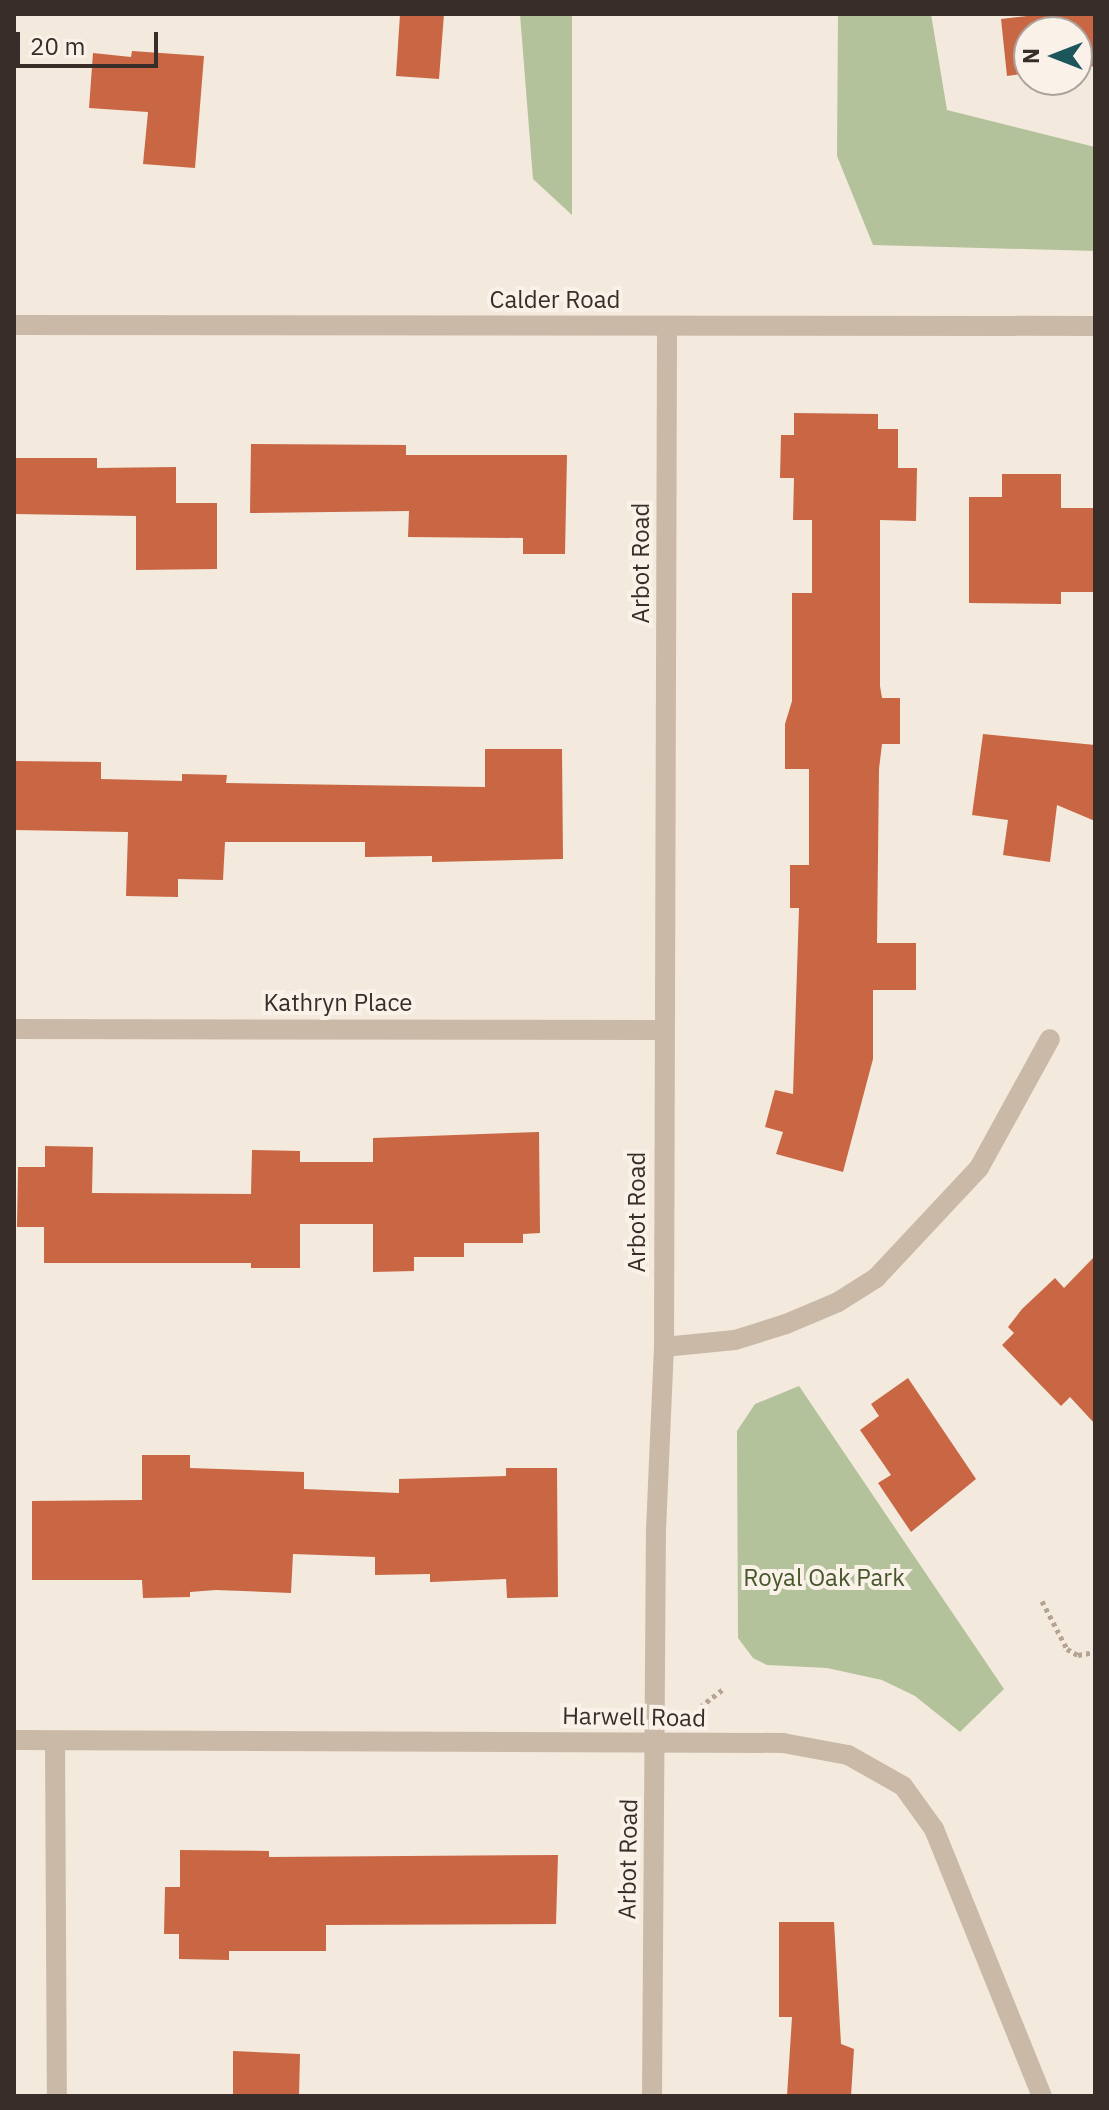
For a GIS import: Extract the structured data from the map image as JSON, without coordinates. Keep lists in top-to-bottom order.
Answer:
{
  "streets": {
    "street": [
      "Calder Road",
      "Arbot Road",
      "Kathryn Place",
      "Harwell Road"
    ]
  },
  "crossings": [
    ["Calder Road", "Arbot Road"],
    ["Arbot Road", "Kathryn Place"],
    ["Arbot Road", "Harwell Road"]
  ],
  "parks": ["Royal Oak Park"],
  "scale_bar": "20 m",
  "north": "left"
}
